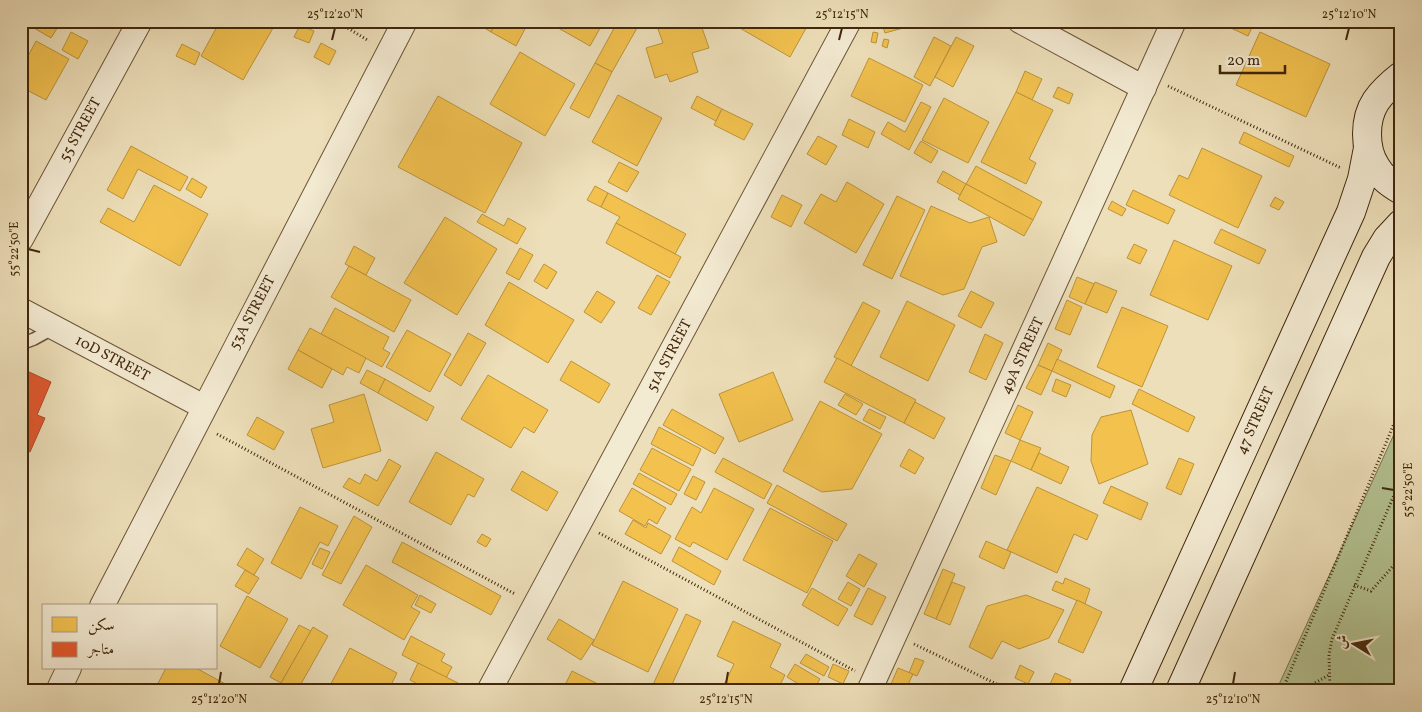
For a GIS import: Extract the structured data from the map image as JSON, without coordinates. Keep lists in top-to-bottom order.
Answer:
{
  "streets": {
    "street": [
      "55 STREET",
      "53A STREET",
      "51A STREET",
      "49A STREET",
      "10D STREET",
      "47 STREET"
    ]
  },
  "crossings": [
    ["53A STREET", "10D STREET"]
  ],
  "legend": ["سكن", "متاجر"],
  "scale_bar": "20 m",
  "north": "left",
  "coordinates": [
    "25°12'20\"N",
    "25°12'15\"N",
    "25°12'10\"N",
    "55°22'50\"E"
  ]
}
